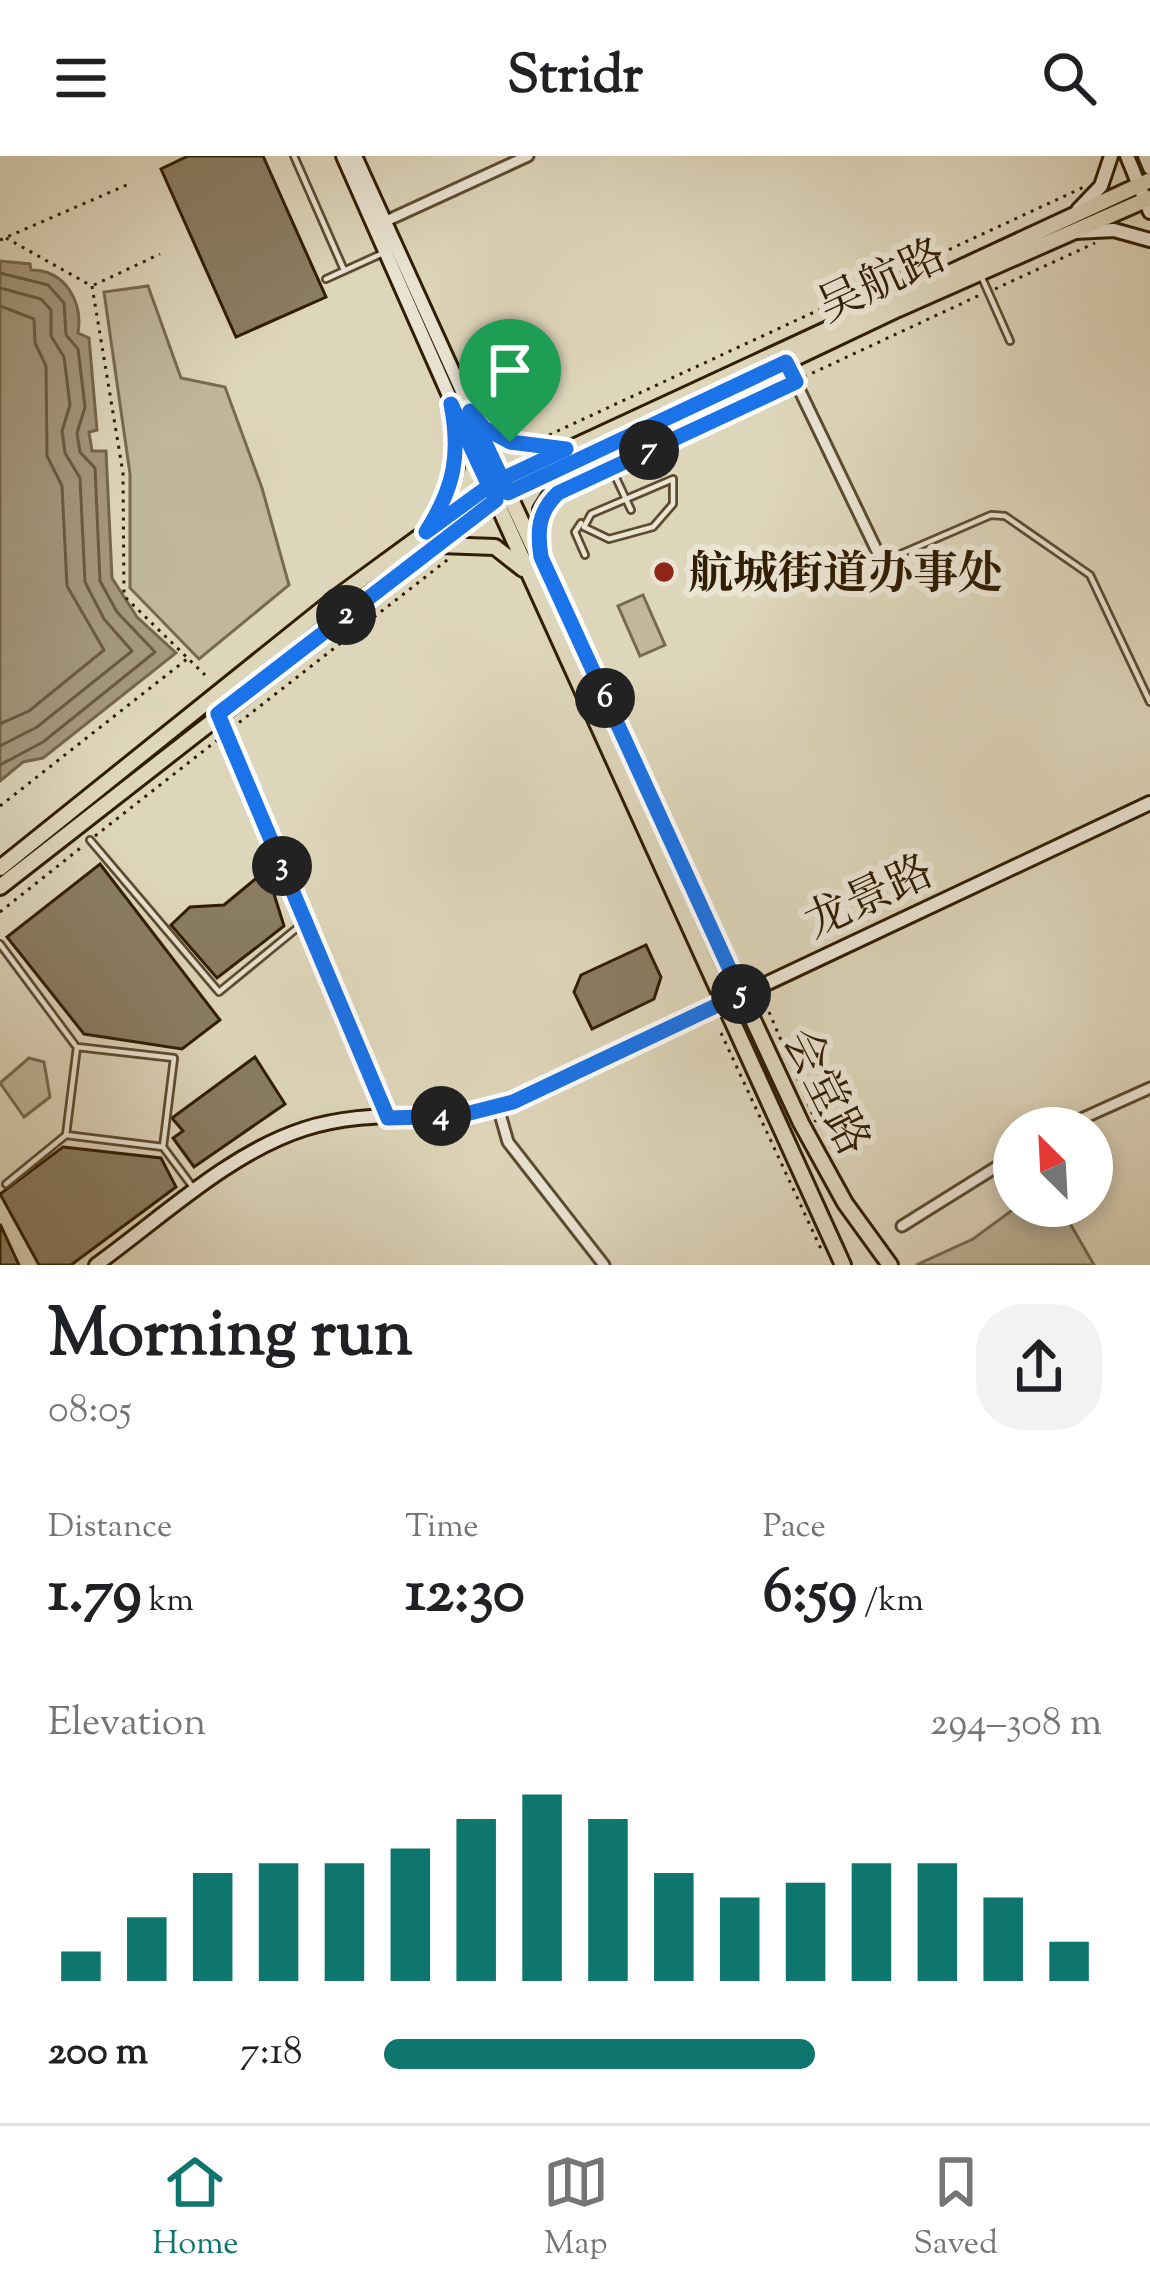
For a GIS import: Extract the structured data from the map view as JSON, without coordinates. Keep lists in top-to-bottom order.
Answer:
{
  "streets": {
    "main road": ["吴航路", "会堂路"],
    "street": ["龙景路"]
  },
  "crossings": [
    ["吴航路", "会堂路"],
    ["龙景路", "会堂路"]
  ],
  "places": ["航城街道办事处"],
  "north": "top left",
  "page": {
    "header": "Stridr",
    "pins": [
      "7",
      "2",
      "6",
      "3",
      "5",
      "4"
    ],
    "heading": ["Morning run", "08:05"],
    "stats": [
      ["Distance", "1.79 km"],
      ["Time", "12:30"],
      ["Pace", "6:59 /km"]
    ],
    "chart": ["Elevation", "294–308 m"],
    "list": [
      {
        "name": "200 m",
        "note": "7:18"
      }
    ],
    "tabs": ["Home", "Map", "Saved"]
  }
}
